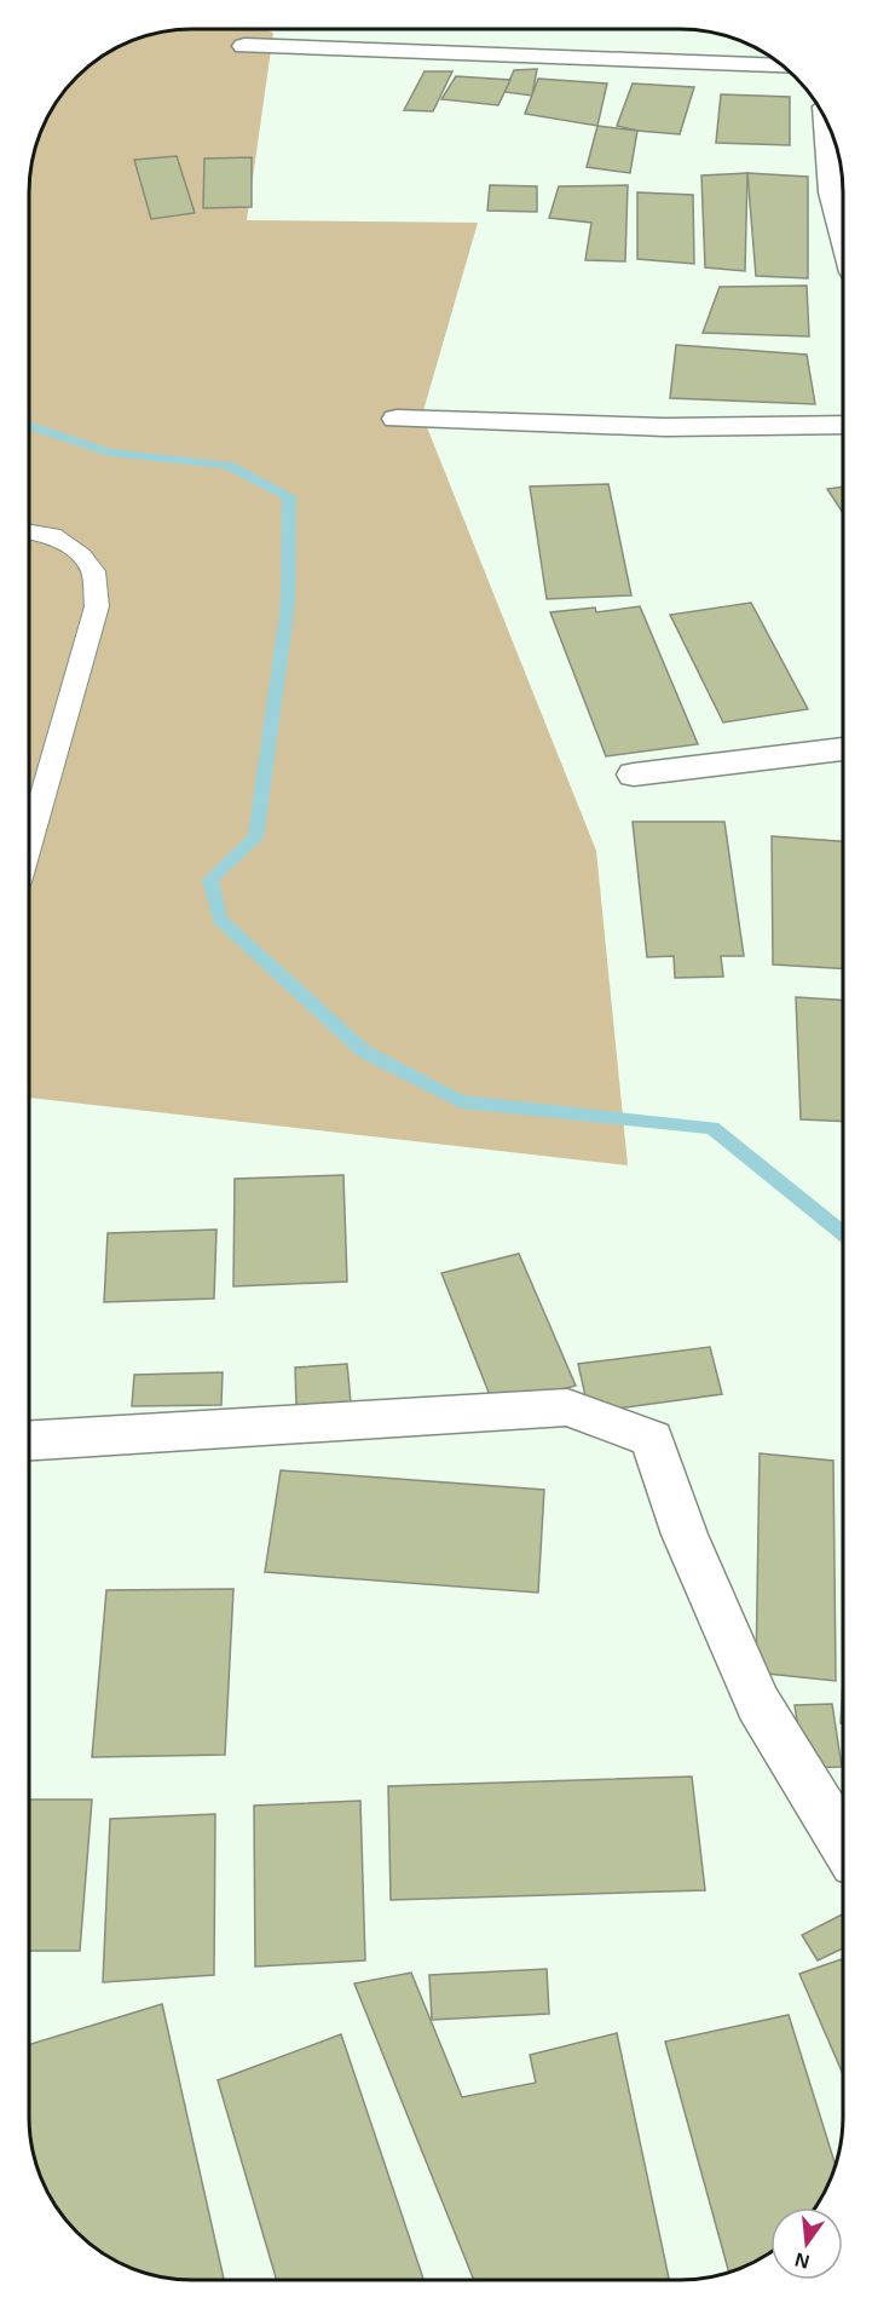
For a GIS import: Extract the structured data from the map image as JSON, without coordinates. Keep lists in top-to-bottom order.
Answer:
{
  "north": "bottom"
}
